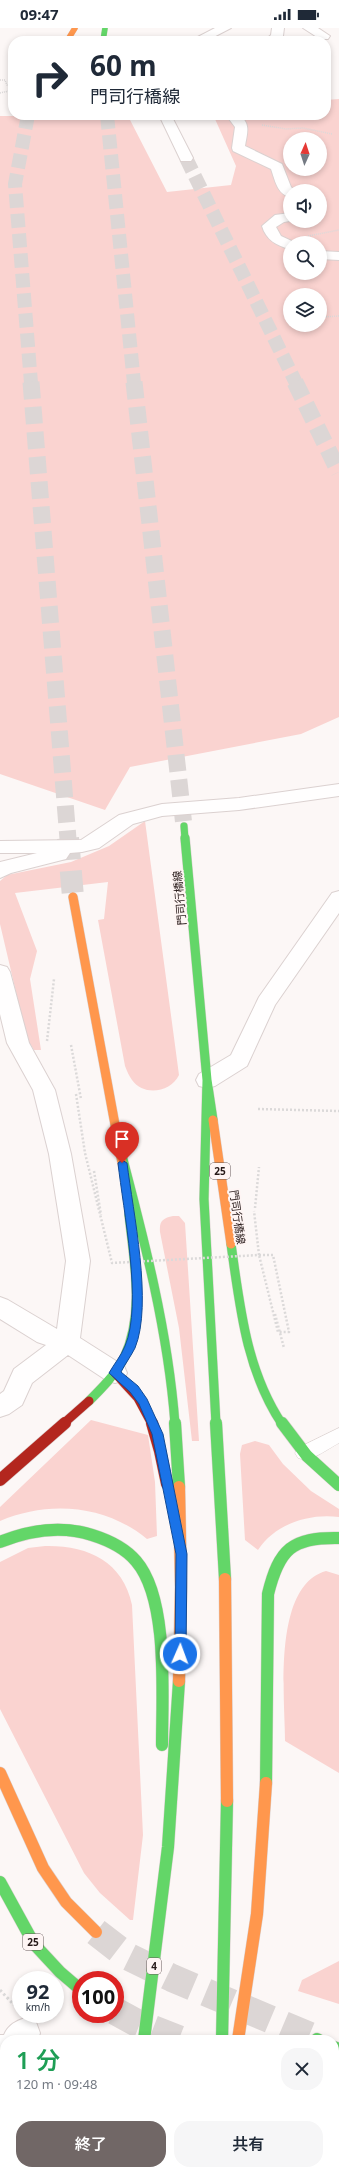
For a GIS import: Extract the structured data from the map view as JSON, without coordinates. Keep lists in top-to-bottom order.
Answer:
{
  "streets": {
    "main road": ["門司行橋線", "25", "4"]
  },
  "north": "top",
  "page": {
    "status": "09:47",
    "turn": ["60 m", "門司行橋線"],
    "speed": "92 km/h",
    "limit": "100",
    "heading": ["1 分", "120 m · 09:48"],
    "buttons": ["終了", "共有"]
  }
}
